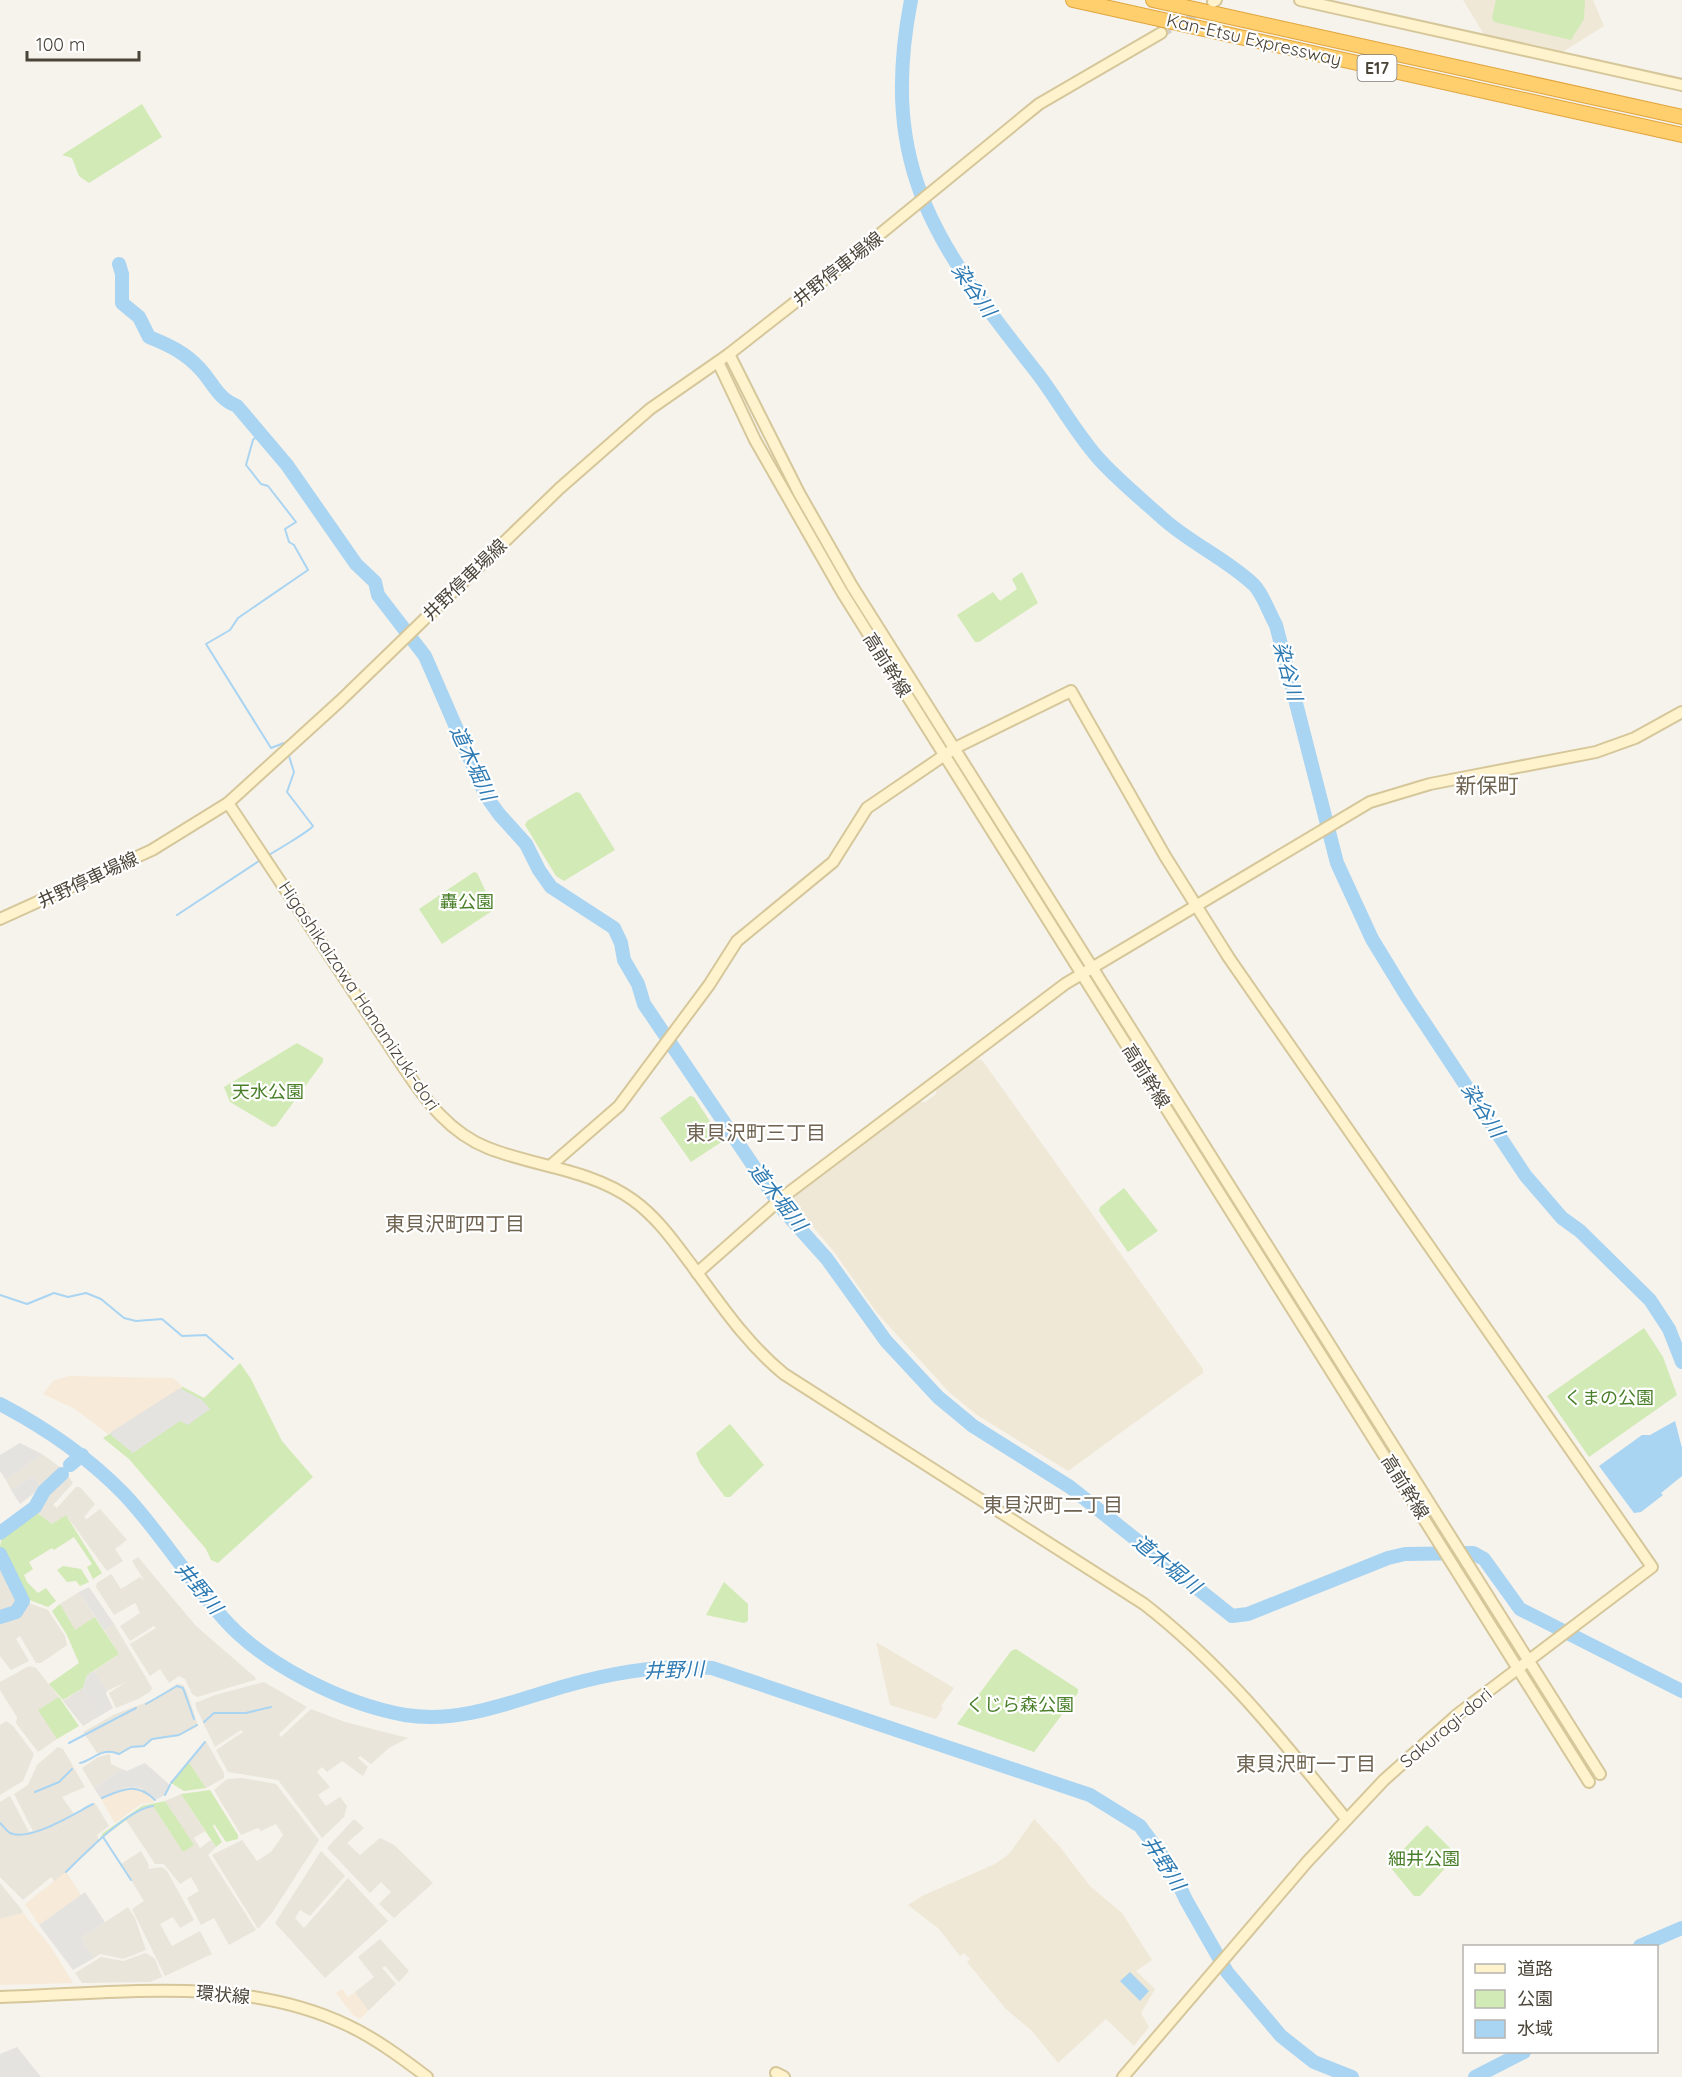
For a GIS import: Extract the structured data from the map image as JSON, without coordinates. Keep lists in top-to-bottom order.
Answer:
{
  "streets": {
    "highway": ["Kan-Etsu Expressway", "E17"],
    "street": [
      "井野停車場線",
      "高前幹線",
      "Higashikaizawa Hanamizuki-dori",
      "Sakuragi-dori",
      "環状線"
    ]
  },
  "crossings": [
    ["井野停車場線", "高前幹線"],
    ["井野停車場線", "Higashikaizawa Hanamizuki-dori"],
    ["高前幹線", "Sakuragi-dori"],
    ["Higashikaizawa Hanamizuki-dori", "Sakuragi-dori"]
  ],
  "districts": [
    "新保町",
    "東貝沢町三丁目",
    "東貝沢町四丁目",
    "東貝沢町二丁目",
    "東貝沢町一丁目"
  ],
  "water": ["染谷川", "道木堀川", "井野川"],
  "parks": [
    "轟公園",
    "天水公園",
    "くまの公園",
    "くじら森公園",
    "細井公園"
  ],
  "legend": ["道路", "公園", "水域"],
  "scale_bar": "100 m"
}
